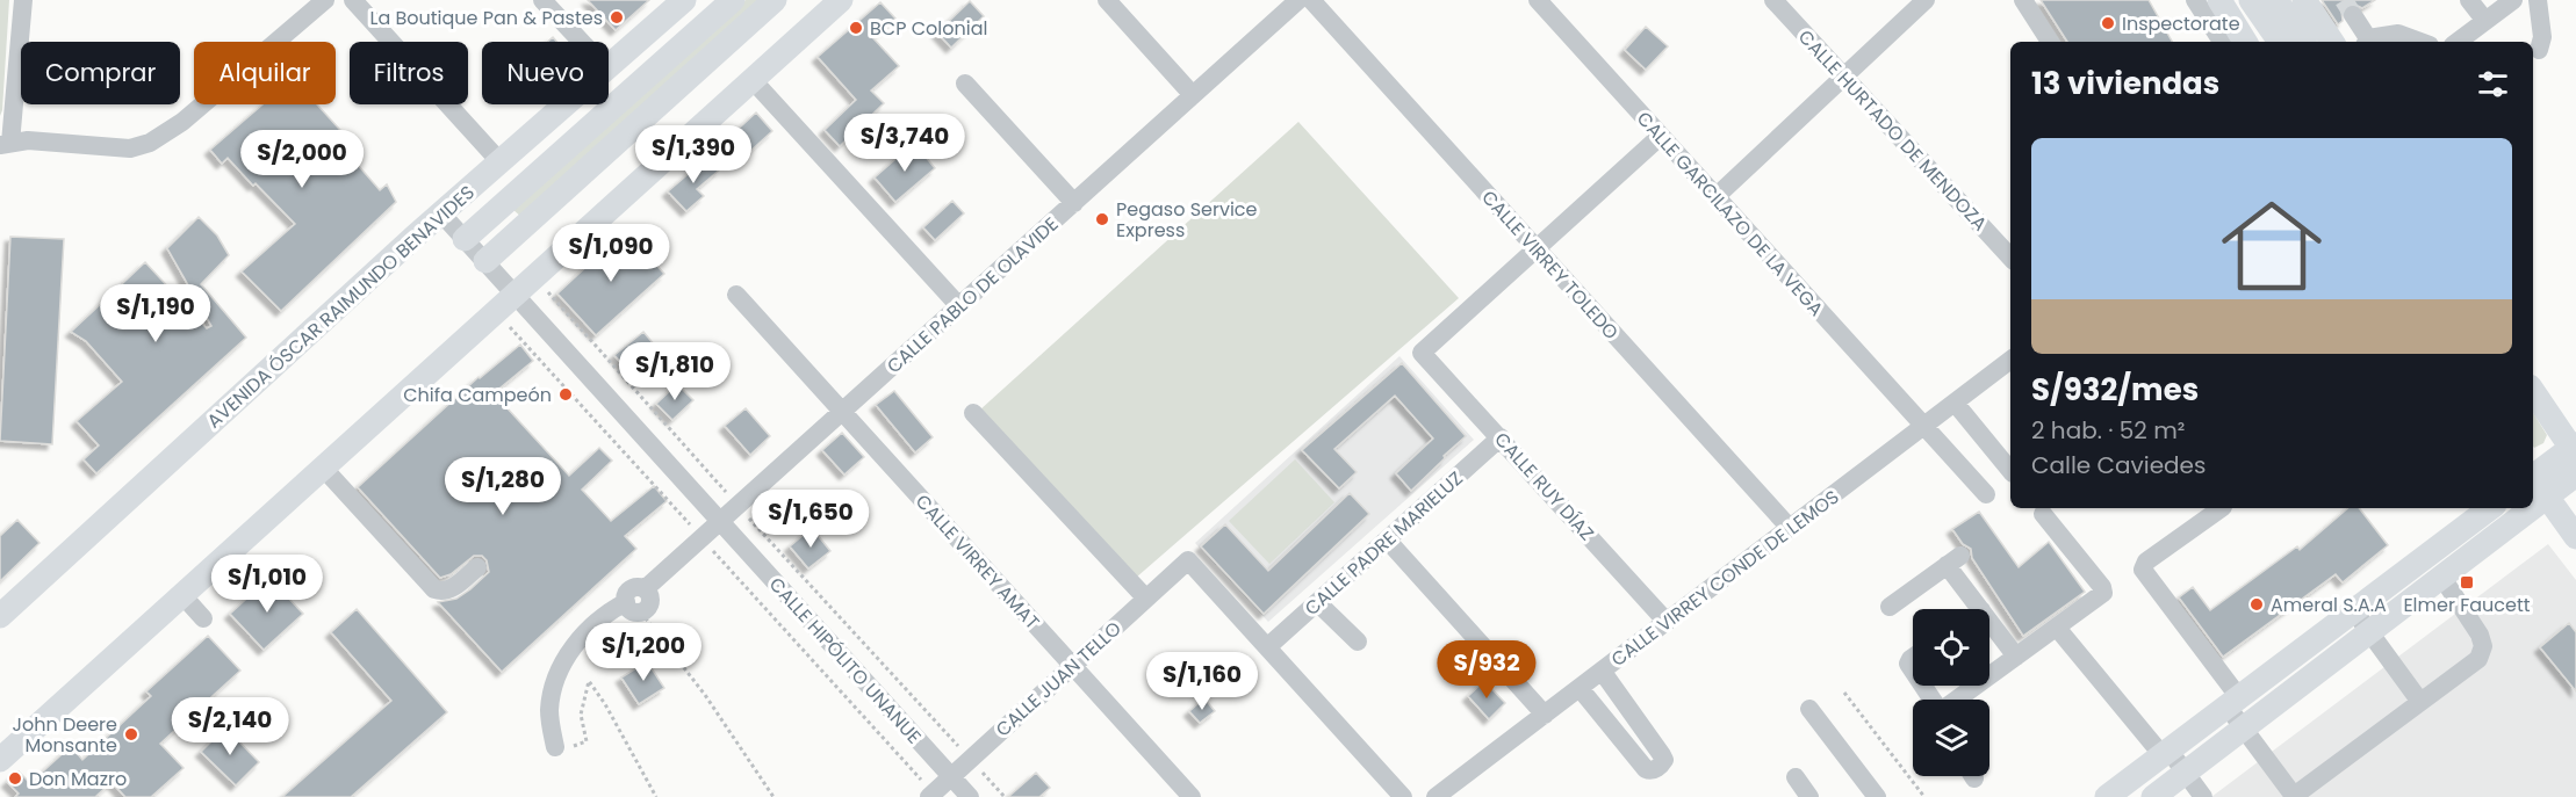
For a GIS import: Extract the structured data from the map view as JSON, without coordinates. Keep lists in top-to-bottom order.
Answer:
{
  "streets": {
    "main road": ["AVENIDA ÓSCAR RAIMUNDO BENAVIDES"],
    "street": [
      "CALLE HURTADO DE MENDOZA",
      "CALLE GARCILAZO DE LA VEGA",
      "CALLE VIRREY TOLEDO",
      "CALLE PABLO DE OLAVIDE",
      "CALLE RUY DÍAZ",
      "CALLE PADRE MARIELUZ",
      "CALLE VIRREY AMAT",
      "CALLE VIRREY CONDE DE LEMOS",
      "CALLE HIPÓLITO UNANUE",
      "CALLE JUAN TELLO"
    ]
  },
  "crossings": [
    ["CALLE GARCILAZO DE LA VEGA", "CALLE VIRREY CONDE DE LEMOS"],
    ["CALLE VIRREY TOLEDO", "CALLE RUY DÍAZ"],
    ["CALLE VIRREY TOLEDO", "CALLE VIRREY CONDE DE LEMOS"],
    ["CALLE PABLO DE OLAVIDE", "CALLE VIRREY AMAT"],
    ["CALLE PABLO DE OLAVIDE", "CALLE HIPÓLITO UNANUE"],
    ["AVENIDA ÓSCAR RAIMUNDO BENAVIDES", "CALLE HIPÓLITO UNANUE"],
    ["CALLE RUY DÍAZ", "CALLE PADRE MARIELUZ"],
    ["CALLE RUY DÍAZ", "CALLE VIRREY CONDE DE LEMOS"],
    ["CALLE PADRE MARIELUZ", "CALLE JUAN TELLO"],
    ["CALLE VIRREY AMAT", "CALLE JUAN TELLO"],
    ["CALLE HIPÓLITO UNANUE", "CALLE JUAN TELLO"]
  ],
  "places": {
    "other": [
      "La Boutique Pan & Pastes",
      "Inspectorate",
      "BCP Colonial",
      "Pegaso Service Express",
      "Chifa Campeón",
      "Ameral S.A.A",
      "John Deere Monsante",
      "Don Mazro"
    ],
    "transit": ["Elmer Faucett"]
  },
  "page": {
    "chip": [
      "Comprar",
      "Alquilar",
      "Filtros",
      "Nuevo"
    ],
    "heading": "13 viviendas",
    "price": [
      "S/3,740",
      "S/1,390",
      "S/2,000",
      "S/1,090",
      "S/1,190",
      "S/1,810",
      "S/1,280",
      "S/1,650",
      "S/1,010",
      "S/1,200",
      "S/932",
      "S/1,160",
      "S/2,140"
    ],
    "list": [
      {
        "name": "S/932/mes",
        "note": "2 hab. · 52 m² · Calle Caviedes"
      }
    ]
  }
}
